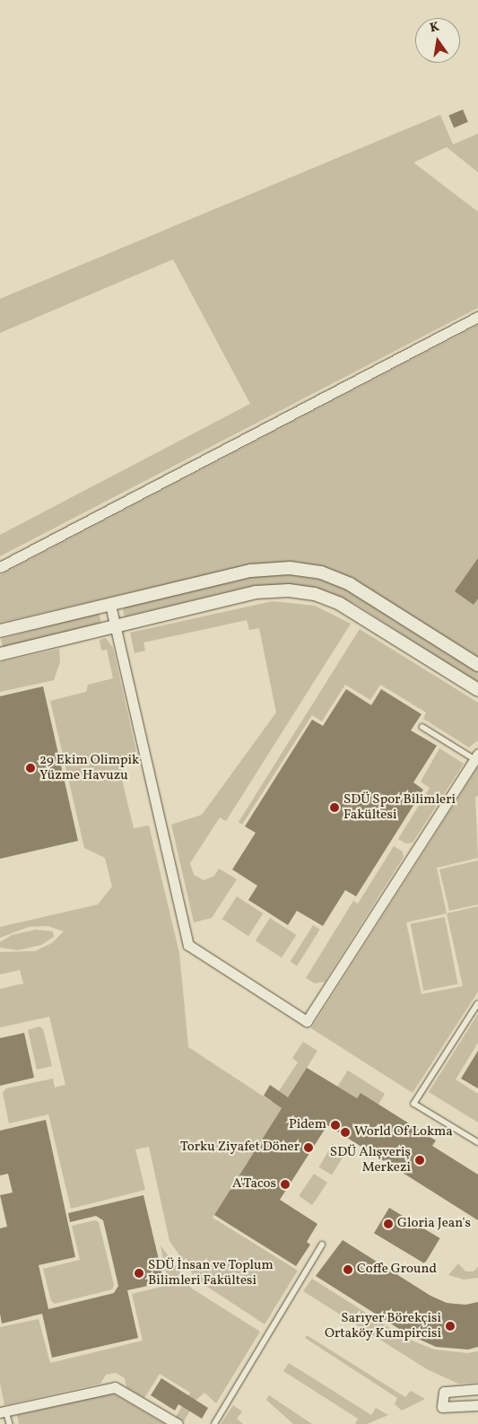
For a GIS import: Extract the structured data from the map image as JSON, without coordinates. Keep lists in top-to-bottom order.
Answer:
{
  "places": [
    "29 Ekim Olimpik Yüzme Havuzu",
    "SDÜ Spor Bilimleri Fakültesi",
    "Pidem",
    "World Of Lokma",
    "Torku Ziyafet Döner",
    "SDÜ Alışveriş Merkezi",
    "A'Tacos",
    "Gloria Jean's",
    "Coffe Ground",
    "SDÜ İnsan ve Toplum Bilimleri Fakültesi",
    "Sarıyer Börekçisi Ortaköy Kumpircisi"
  ],
  "north": "top"
}
